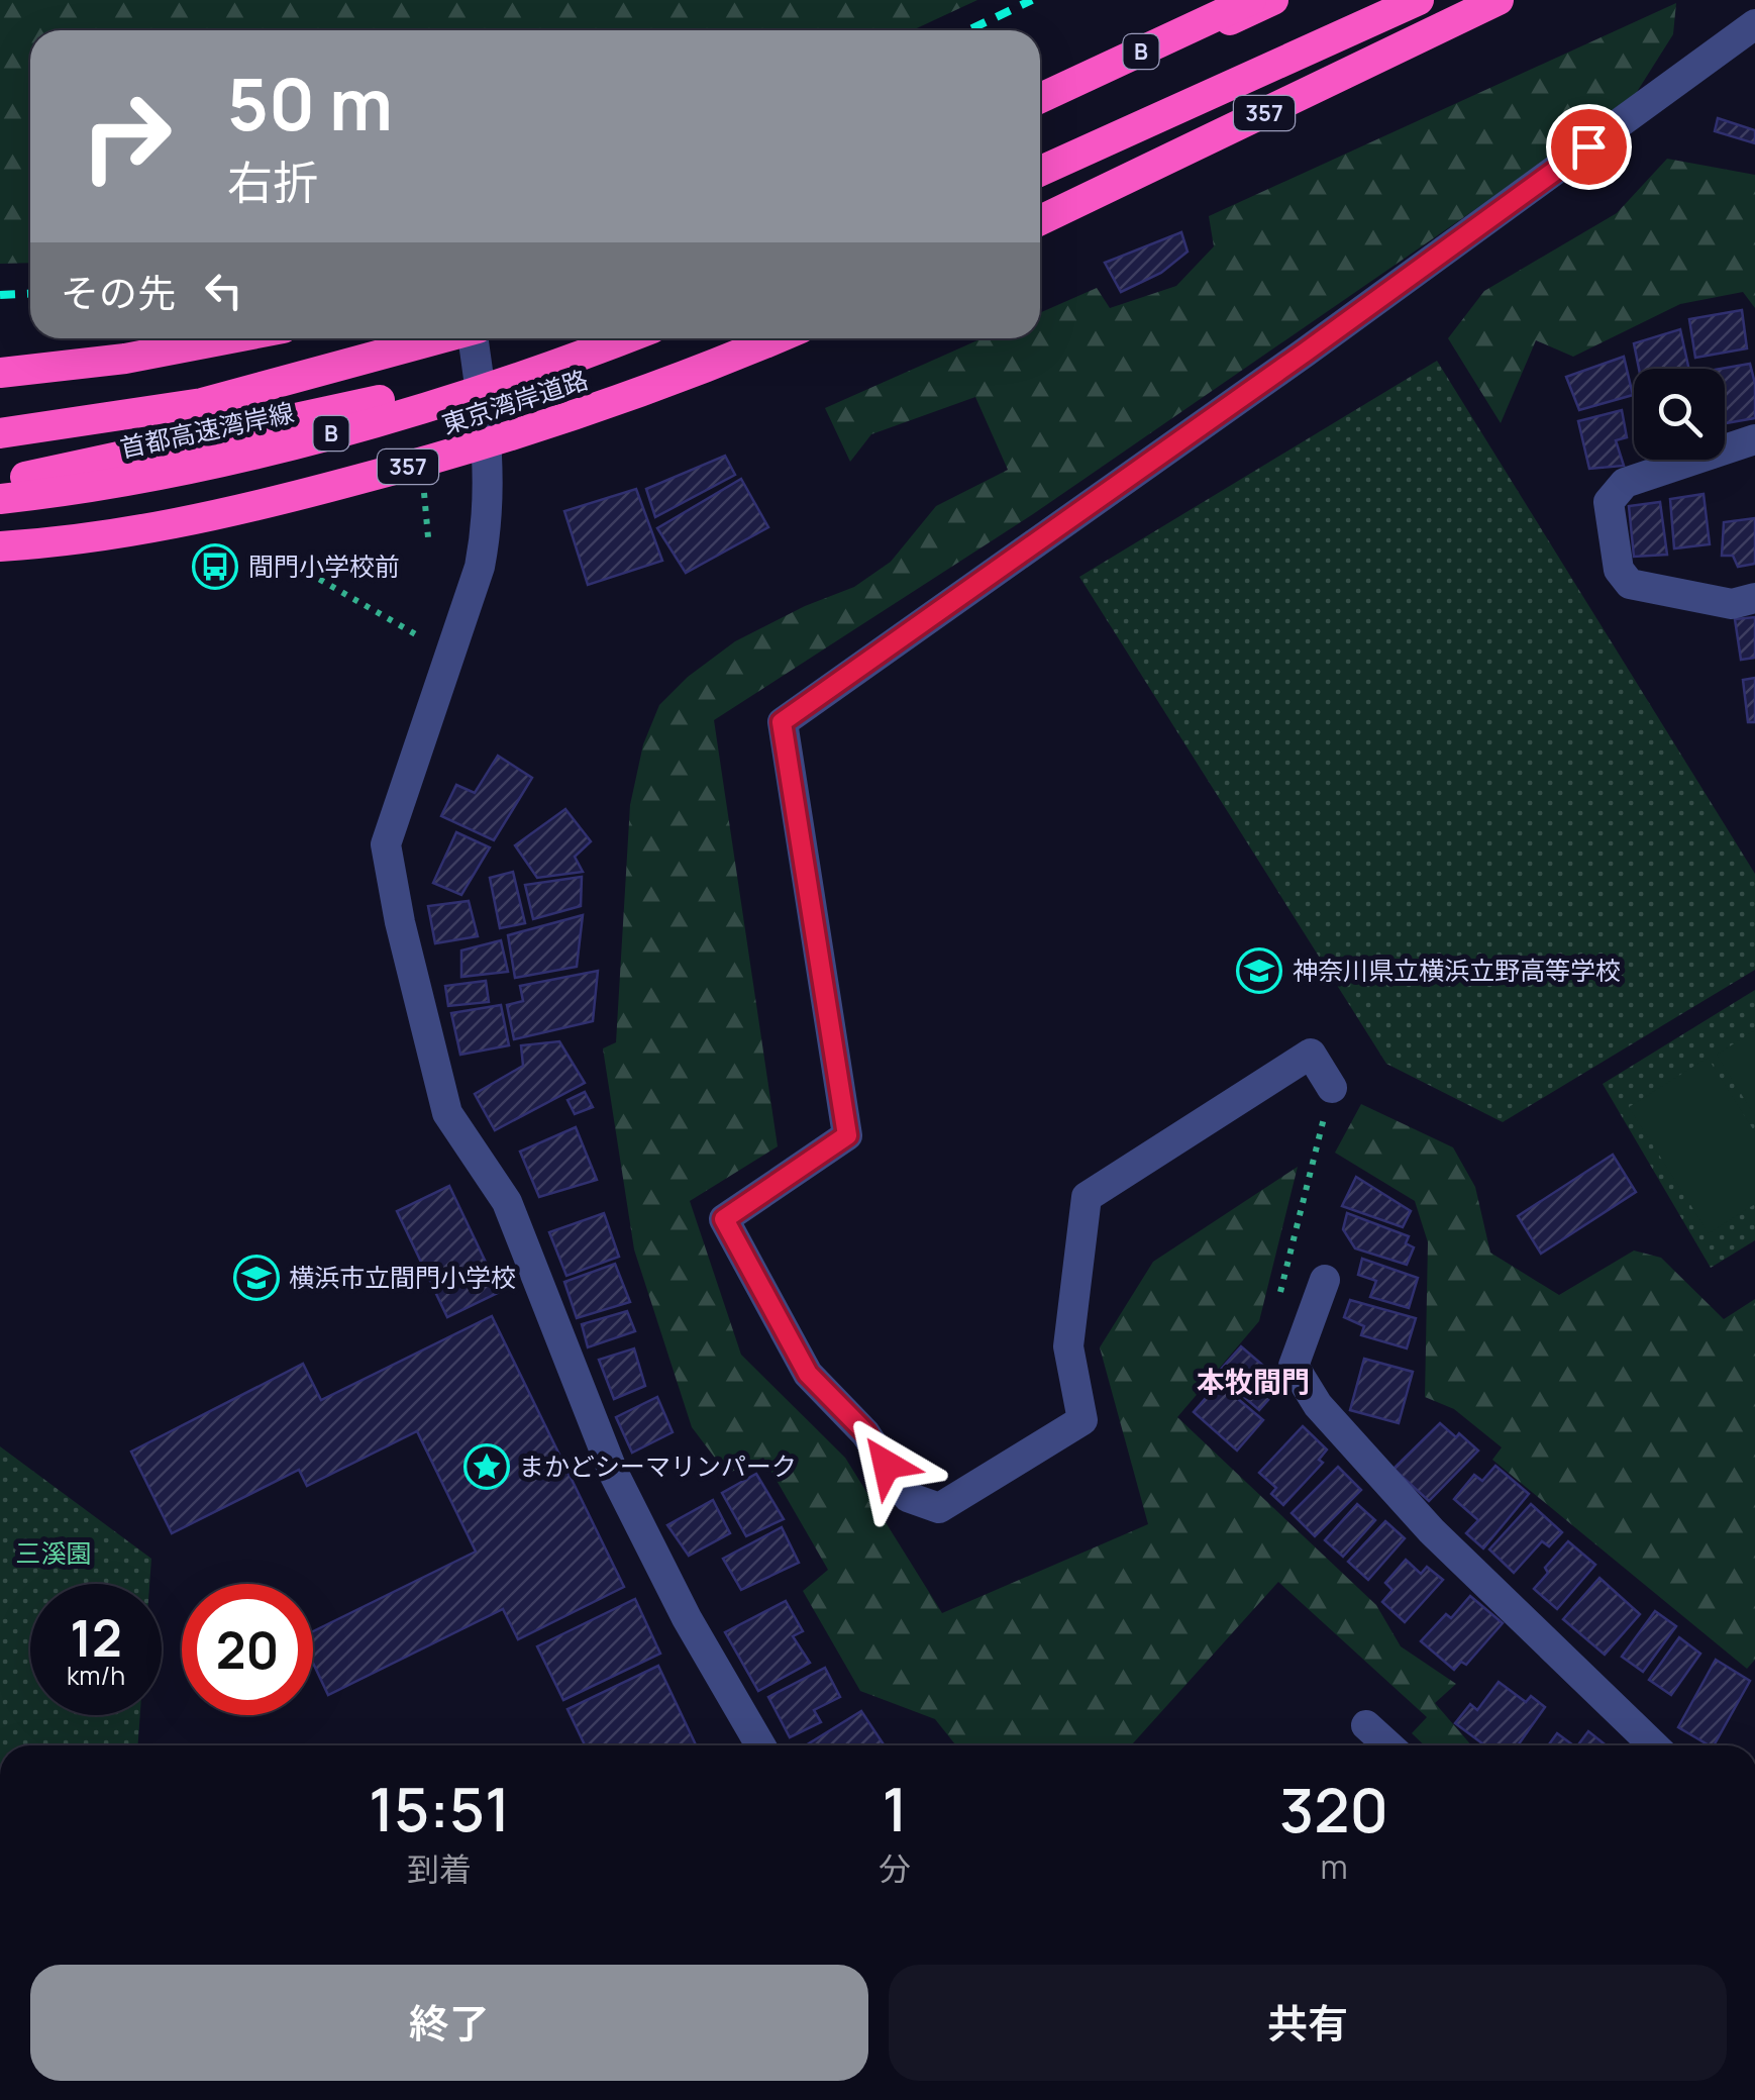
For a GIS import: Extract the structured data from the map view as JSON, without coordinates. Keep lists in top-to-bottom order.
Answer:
{
  "streets": {
    "highway": [
      "B",
      "357",
      "東京湾岸道路",
      "首都高速湾岸線"
    ]
  },
  "districts": ["本牧間門"],
  "parks": ["三溪園"],
  "places": {
    "bus stop": ["間門小学校前"],
    "school or university": ["神奈川県立横浜立野高等学校", "横浜市立間門小学校"],
    "place": ["まかどシーマリンパーク"]
  },
  "page": {
    "turn": ["50 m", "右折"],
    "then": "その先",
    "speed": "12 km/h",
    "limit": "20",
    "eta": [
      "15:51",
      "到着",
      "1",
      "分",
      "320",
      "m"
    ],
    "buttons": ["終了", "共有"]
  }
}
